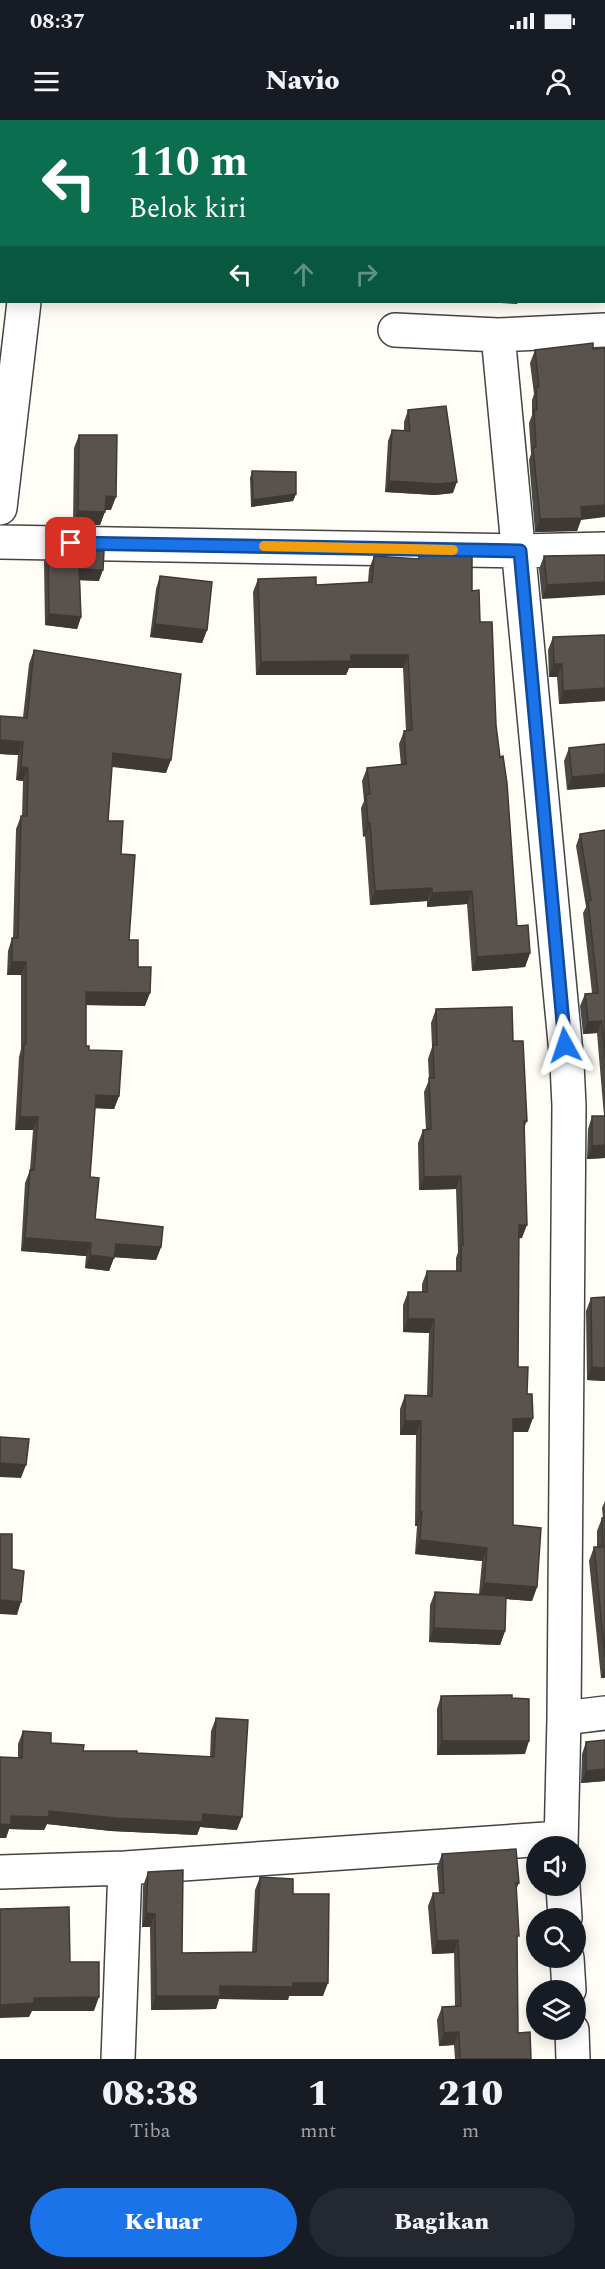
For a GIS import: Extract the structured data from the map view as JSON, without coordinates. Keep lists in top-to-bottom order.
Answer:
{
  "page": {
    "status": "08:37",
    "header": "Navio",
    "turn": ["110 m", "Belok kiri"],
    "eta": [
      "08:38",
      "Tiba",
      "1",
      "mnt",
      "210",
      "m"
    ],
    "buttons": ["Keluar", "Bagikan"]
  }
}
